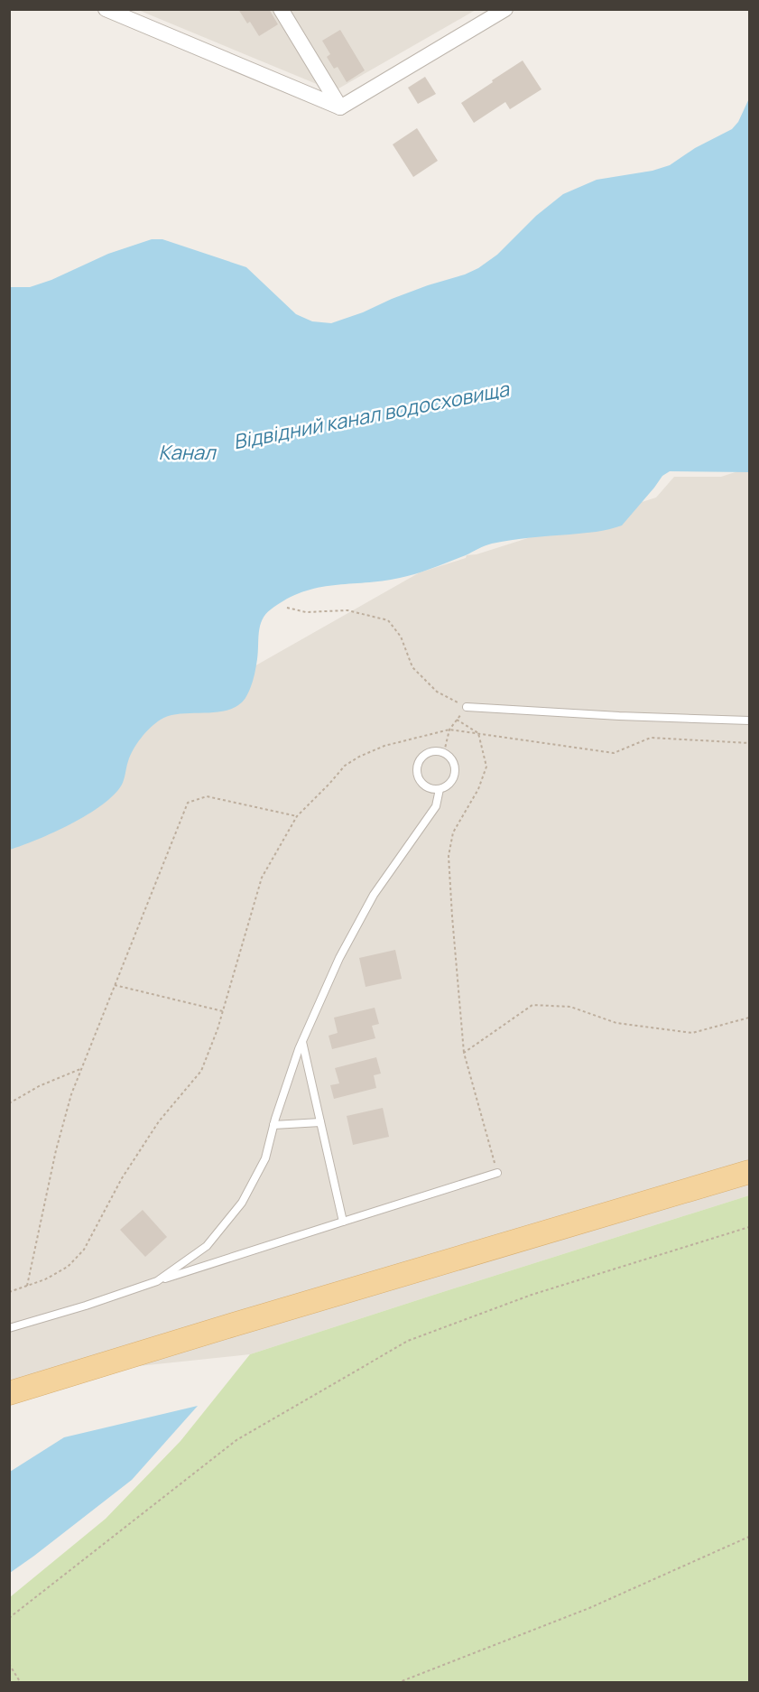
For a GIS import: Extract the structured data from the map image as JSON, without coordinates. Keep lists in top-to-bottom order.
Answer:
{
  "water": ["Відвідний канал водосховища", "Канал"]
}
